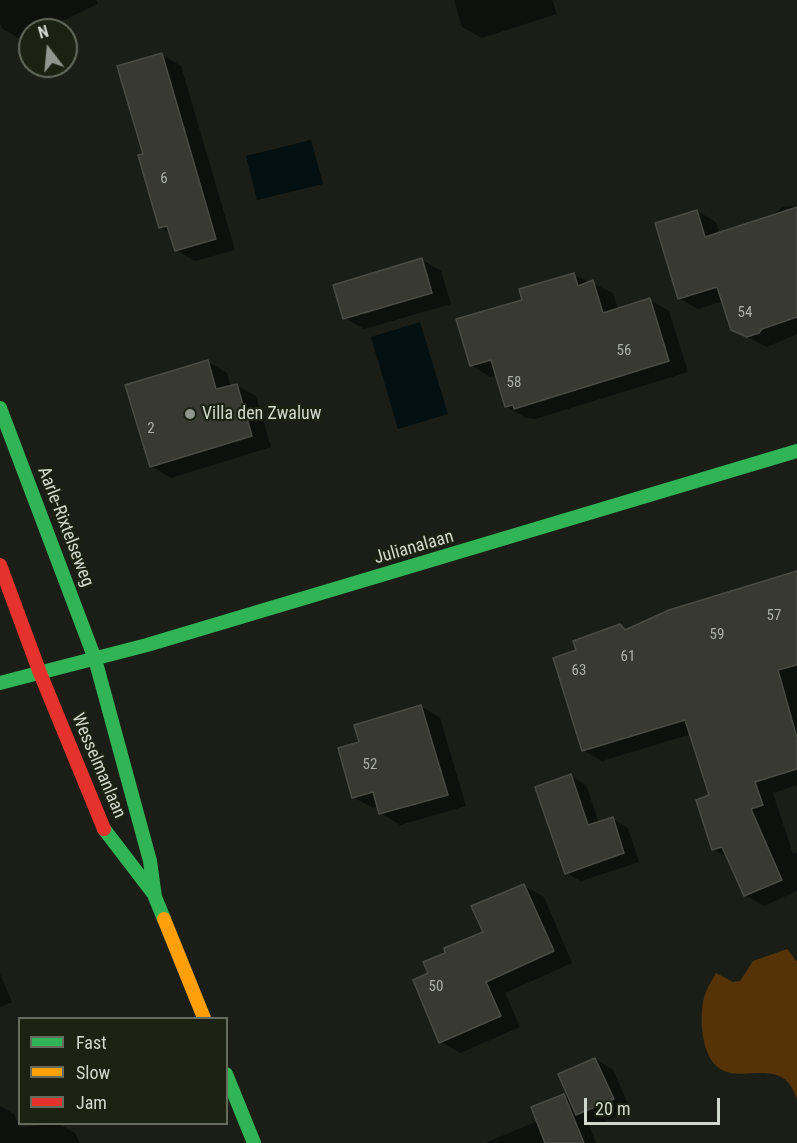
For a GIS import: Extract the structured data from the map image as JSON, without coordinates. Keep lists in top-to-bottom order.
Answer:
{
  "streets": {
    "street": ["Aarle-Rixtelseweg", "Julianalaan", "Wesselmanlaan"]
  },
  "crossings": [
    ["Aarle-Rixtelseweg", "Julianalaan"],
    ["Aarle-Rixtelseweg", "Wesselmanlaan"],
    ["Julianalaan", "Wesselmanlaan"]
  ],
  "places": ["Villa den Zwaluw"],
  "house_numbers": [
    "6",
    "54",
    "56",
    "58",
    "2",
    "57",
    "59",
    "61",
    "63",
    "52",
    "50"
  ],
  "legend": ["Fast", "Slow", "Jam"],
  "scale_bar": "20 m",
  "north": "top"
}
